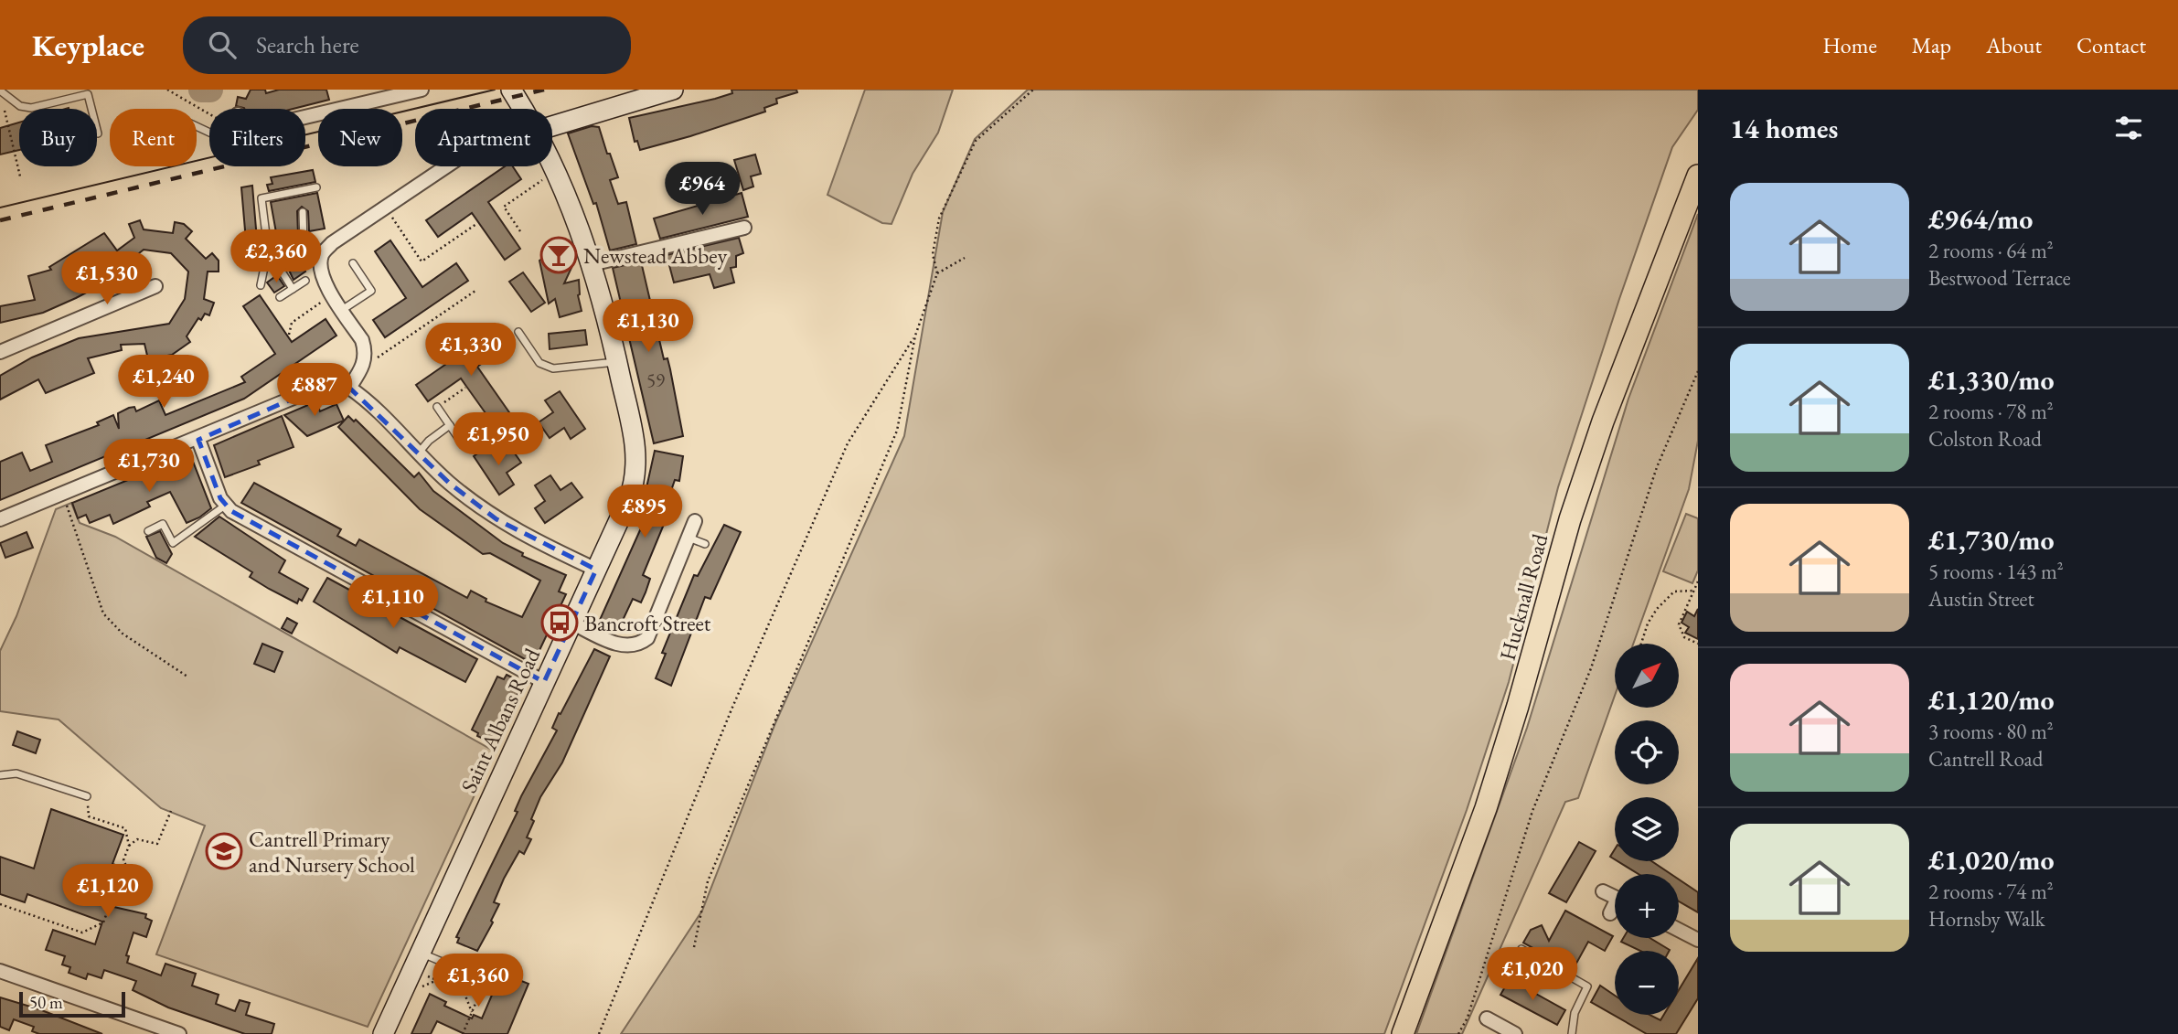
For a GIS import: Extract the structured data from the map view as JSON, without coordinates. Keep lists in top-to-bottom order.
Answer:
{
  "streets": {
    "main road": ["Hucknall Road"],
    "street": ["Saint Albans Road"]
  },
  "places": {
    "bar": ["Newstead Abbey"],
    "bus stop": ["Bancroft Street"],
    "school or university": ["Cantrell Primary and Nursery School"]
  },
  "house_numbers": ["59"],
  "scale_bar": "50 m",
  "north": "top right",
  "page": {
    "header": "Keyplace",
    "search": "Search here",
    "nav": [
      "Home",
      "Map",
      "About",
      "Contact"
    ],
    "heading": "14 homes",
    "chip": [
      "Buy",
      "Rent",
      "Filters",
      "New",
      "Apartment"
    ],
    "price": [
      "£964",
      "£2,360",
      "£1,530",
      "£1,130",
      "£1,330",
      "£1,240",
      "£887",
      "£1,950",
      "£1,730",
      "£895",
      "£1,110",
      "£1,120",
      "£1,020",
      "£1,360"
    ],
    "list": [
      {
        "name": "£964/mo",
        "note": "2 rooms · 64 m² · Bestwood Terrace"
      },
      {
        "name": "£1,330/mo",
        "note": "2 rooms · 78 m² · Colston Road"
      },
      {
        "name": "£1,730/mo",
        "note": "5 rooms · 143 m² · Austin Street"
      },
      {
        "name": "£1,120/mo",
        "note": "3 rooms · 80 m² · Cantrell Road"
      },
      {
        "name": "£1,020/mo",
        "note": "2 rooms · 74 m² · Hornsby Walk"
      }
    ],
    "map_buttons": ["+", "−"],
    "scale": "50 m"
  }
}
